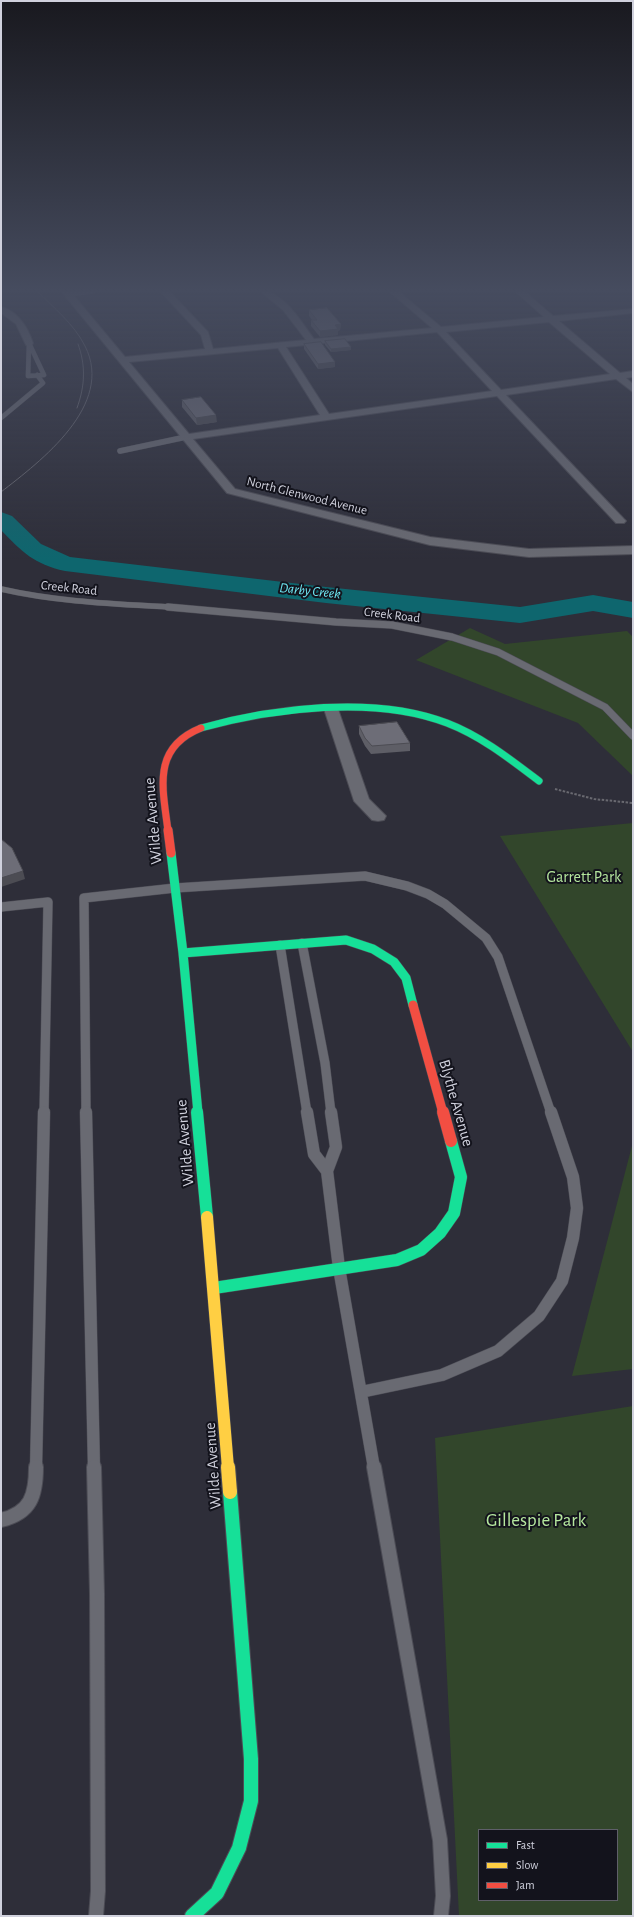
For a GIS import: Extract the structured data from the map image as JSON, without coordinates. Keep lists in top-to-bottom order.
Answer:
{
  "streets": {
    "street": ["North Glenwood Avenue", "Wilde Avenue", "Blythe Avenue"],
    "lane": ["Creek Road"]
  },
  "crossings": [
    ["Wilde Avenue", "Blythe Avenue"]
  ],
  "water": ["Darby Creek"],
  "parks": ["Garrett Park", "Gillespie Park"],
  "legend": ["Fast", "Slow", "Jam"]
}
